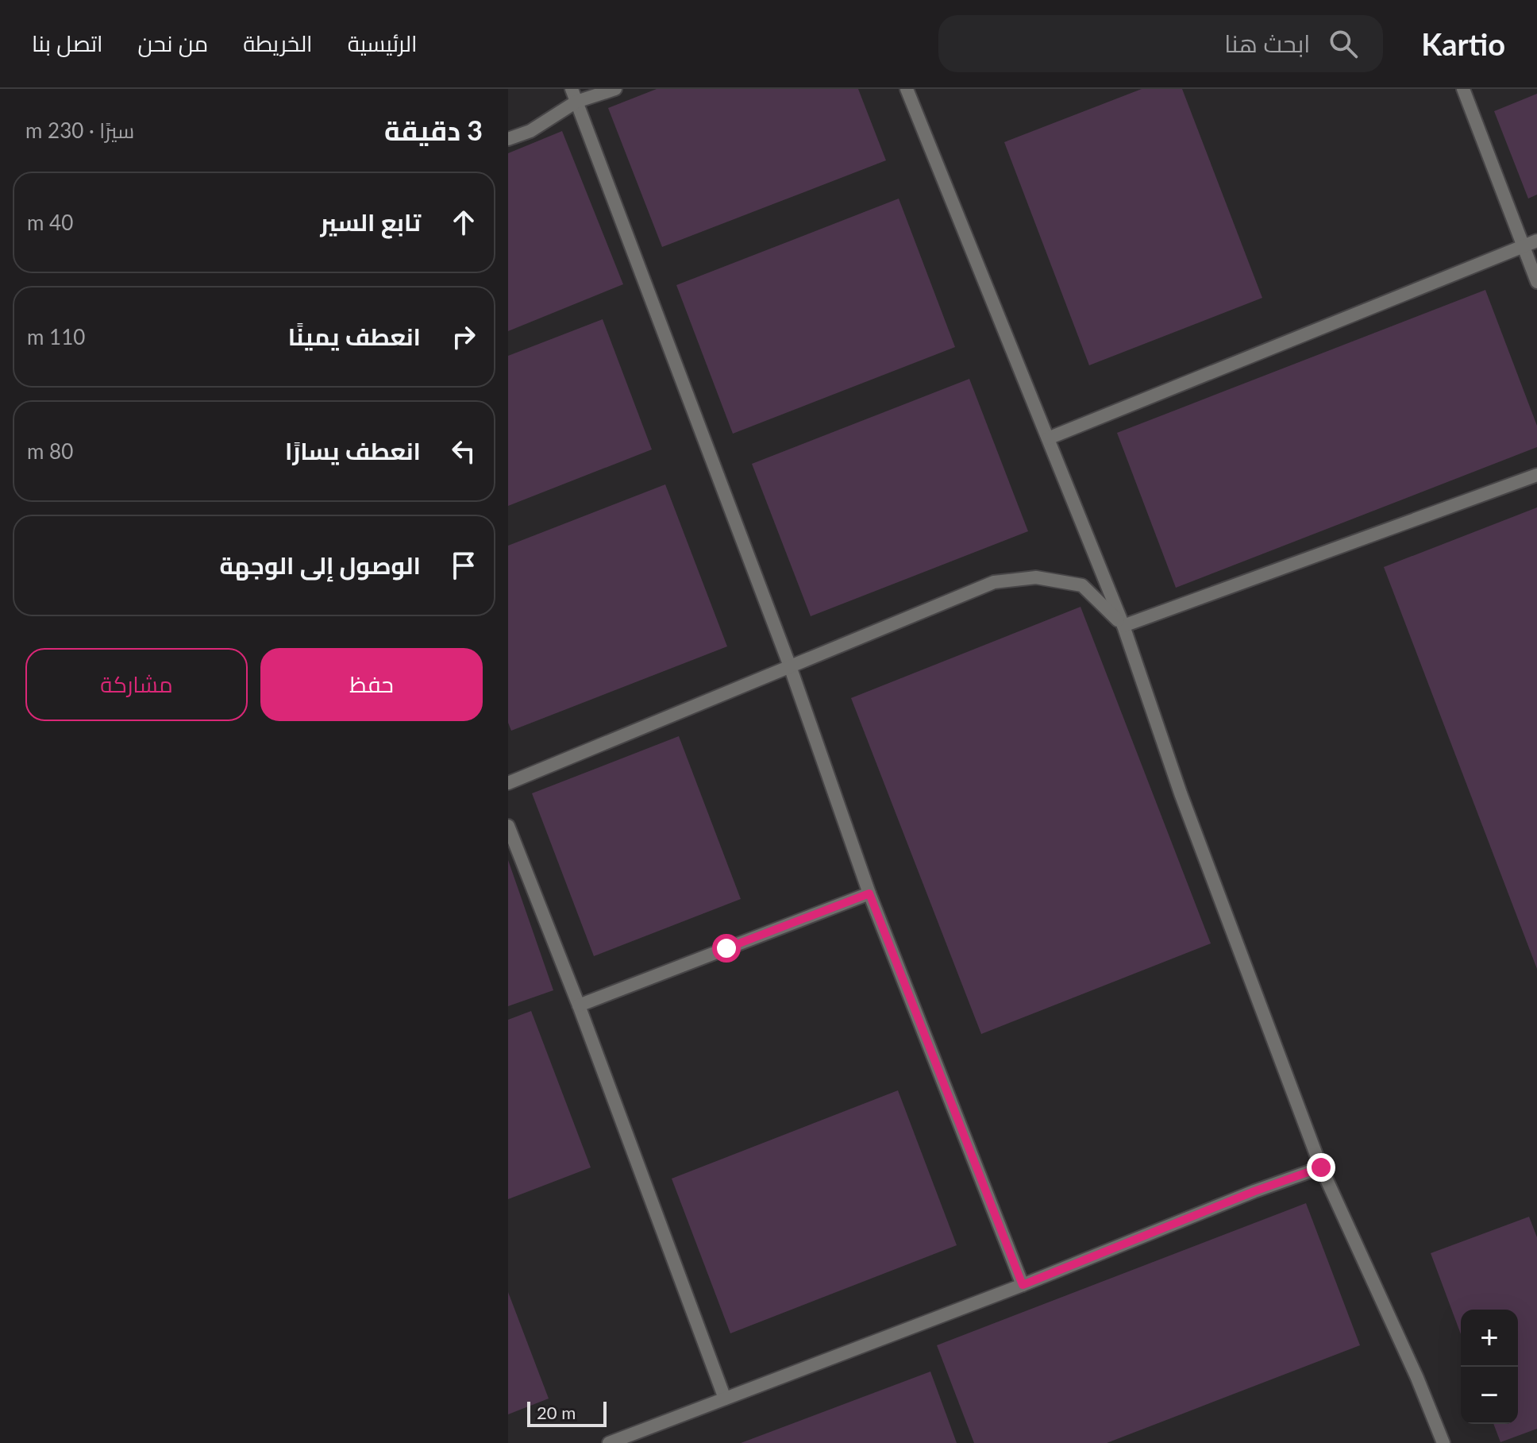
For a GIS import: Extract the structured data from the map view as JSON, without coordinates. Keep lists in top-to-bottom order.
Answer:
{
  "scale_bar": "20 m",
  "page": {
    "header": "Kartio",
    "search": "ابحث هنا",
    "nav": [
      "الرئيسية",
      "الخريطة",
      "من نحن",
      "اتصل بنا"
    ],
    "heading": ["3 دقيقة", "سيرًا · 230 m"],
    "list": [
      ["تابع السير", "40 m"],
      ["انعطف يمينًا", "110 m"],
      ["انعطف يسارًا", "80 m"],
      "الوصول إلى الوجهة"
    ],
    "buttons": ["حفظ", "مشاركة"],
    "map_buttons": ["+", "−"],
    "scale": "20 m"
  }
}
